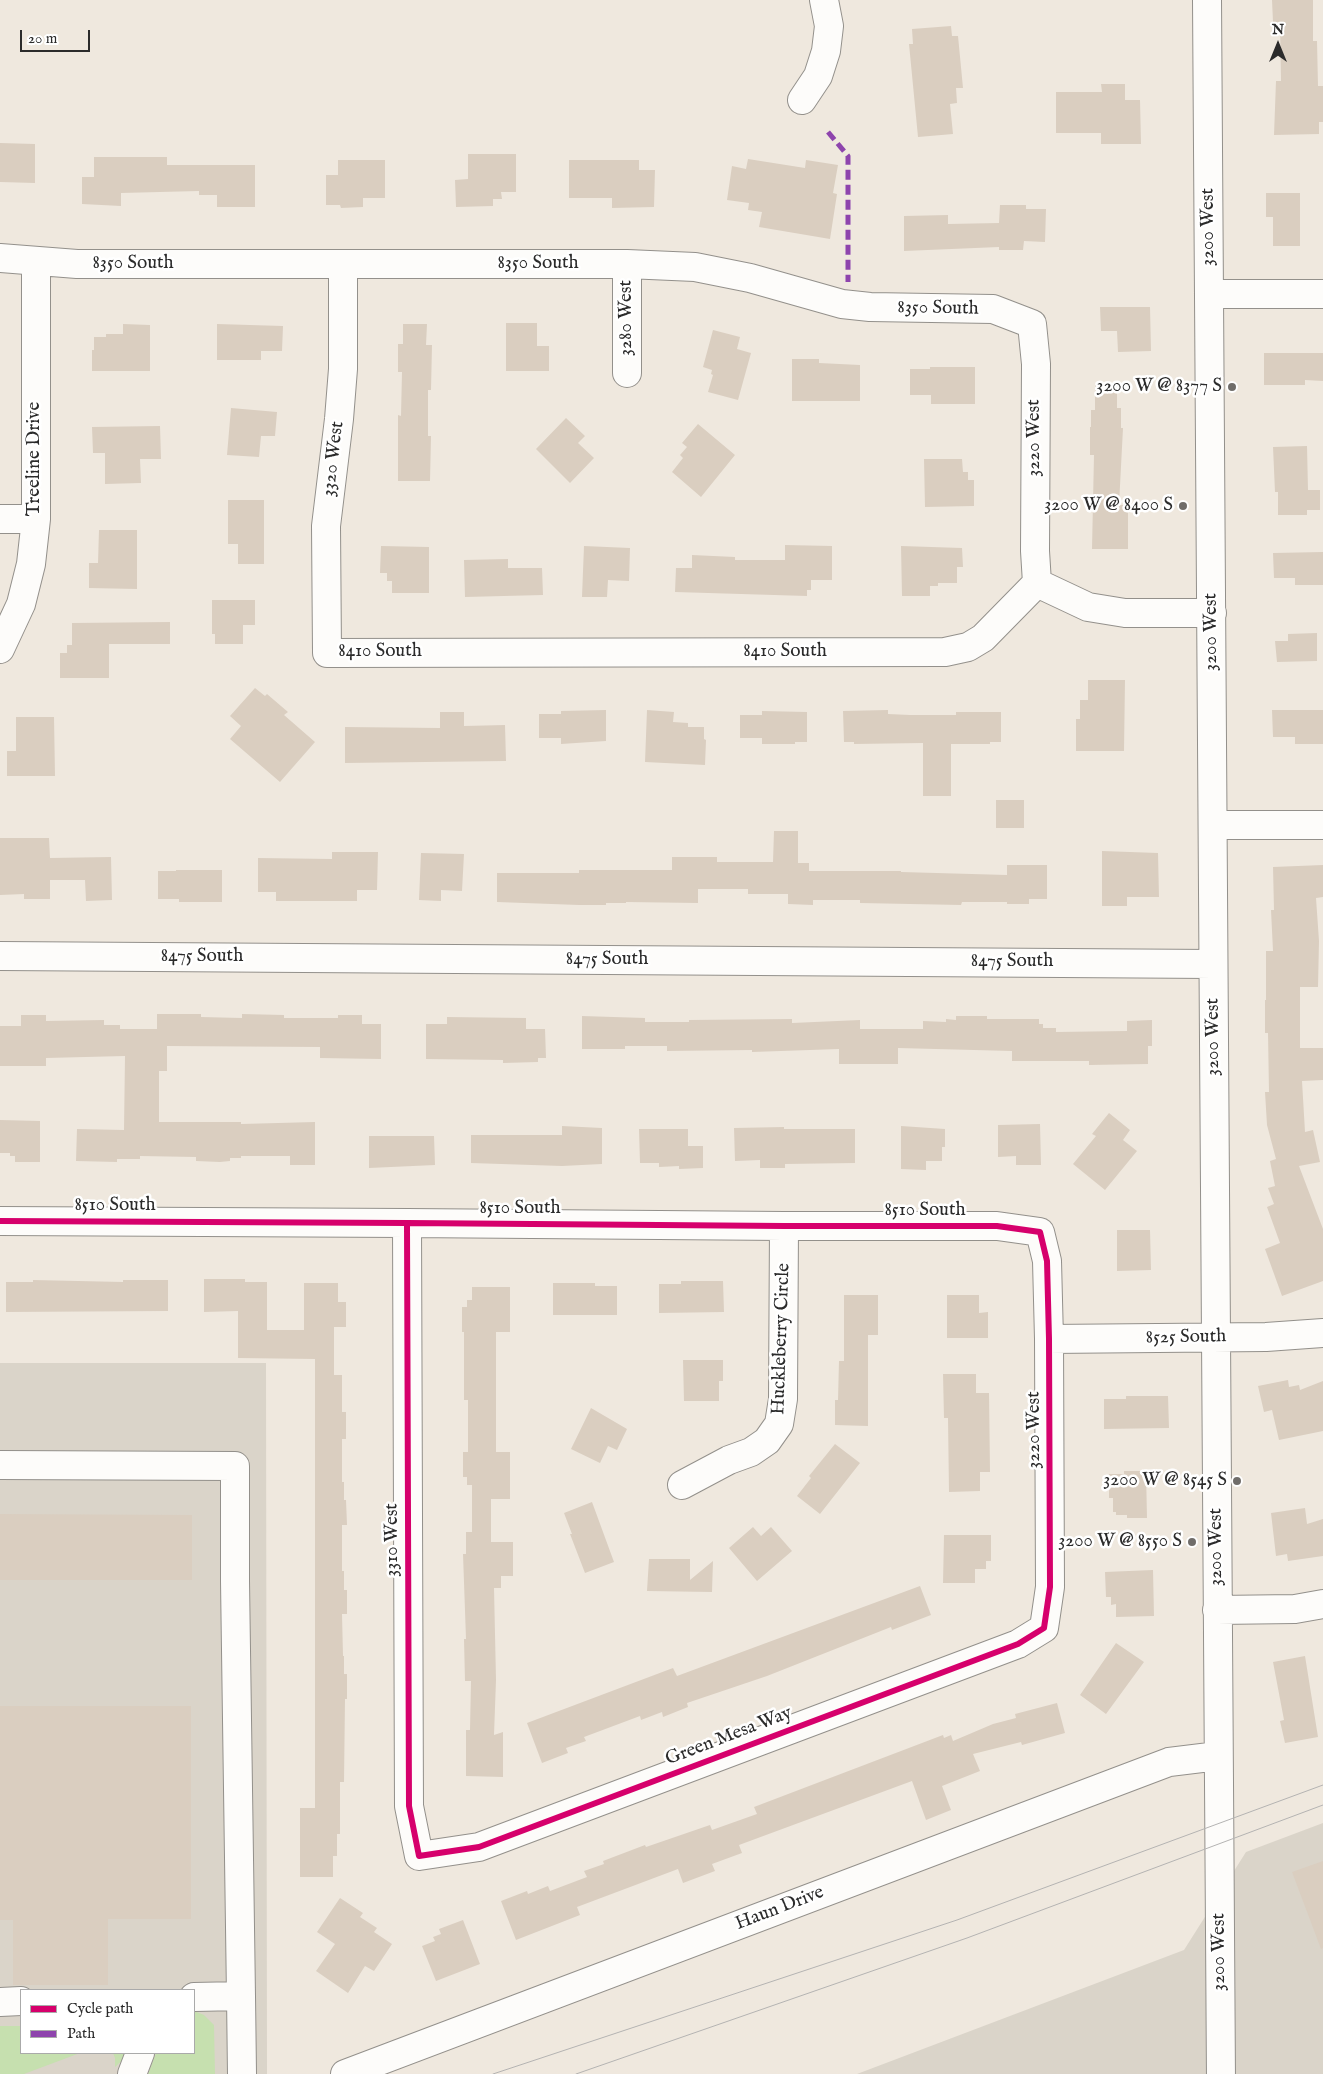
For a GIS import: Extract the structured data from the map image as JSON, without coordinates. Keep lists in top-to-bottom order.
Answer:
{
  "streets": {
    "street": [
      "3200 West",
      "8350 South",
      "3280 West",
      "3220 West",
      "Treeline Drive",
      "3320 West",
      "8410 South",
      "8475 South",
      "8510 South",
      "8525 South",
      "Huckleberry Circle",
      "3310 West",
      "Green Mesa Way",
      "Haun Drive"
    ]
  },
  "crossings": [
    ["3200 West", "8475 South"],
    ["3200 West", "8525 South"],
    ["3200 West", "Haun Drive"],
    ["8350 South", "3280 West"],
    ["8350 South", "3220 West"],
    ["8350 South", "Treeline Drive"],
    ["8350 South", "3320 West"],
    ["3220 West", "8410 South"],
    ["3220 West", "8510 South"],
    ["3220 West", "8525 South"],
    ["3220 West", "Green Mesa Way"],
    ["3320 West", "8410 South"],
    ["8510 South", "Huckleberry Circle"],
    ["8510 South", "3310 West"],
    ["3310 West", "Green Mesa Way"]
  ],
  "places": [
    "3200 W @ 8377 S",
    "3200 W @ 8400 S",
    "3200 W @ 8545 S",
    "3200 W @ 8550 S"
  ],
  "legend": ["Cycle path", "Path"],
  "scale_bar": "20 m",
  "north": "top"
}
